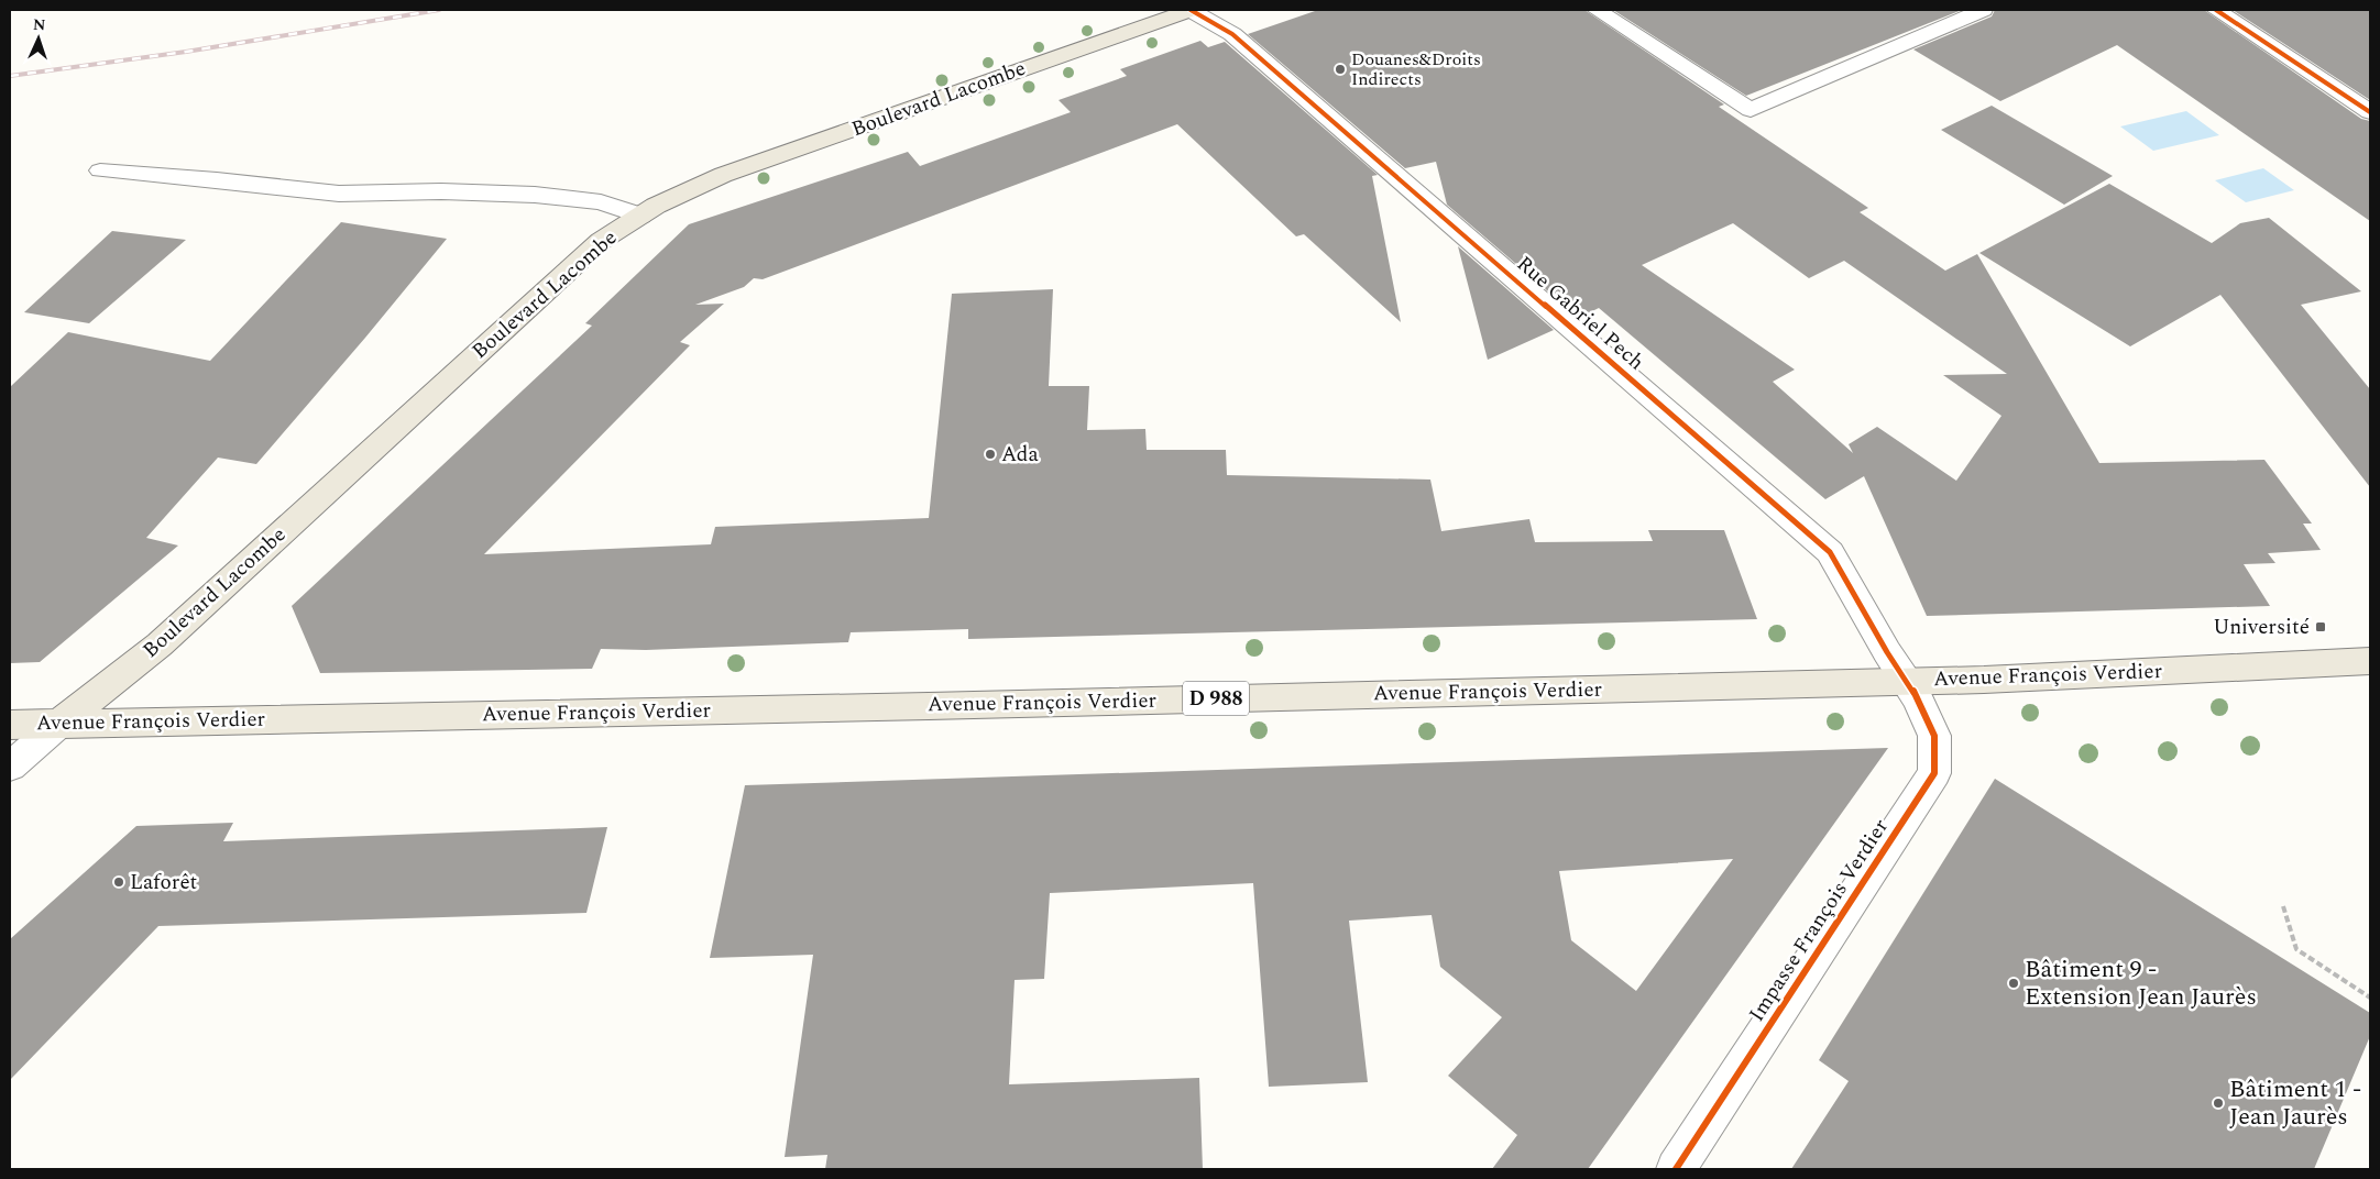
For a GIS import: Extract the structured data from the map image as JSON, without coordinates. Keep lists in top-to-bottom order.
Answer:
{
  "streets": {
    "main road": ["Boulevard Lacombe", "Avenue François Verdier", "D 988"],
    "street": ["Rue Gabriel Pech", "Impasse François Verdier"]
  },
  "crossings": [
    ["Boulevard Lacombe", "Rue Gabriel Pech"],
    ["Boulevard Lacombe", "Avenue François Verdier"],
    ["Rue Gabriel Pech", "Avenue François Verdier"],
    ["Rue Gabriel Pech", "Impasse François Verdier"],
    ["Avenue François Verdier", "Impasse François Verdier"]
  ],
  "places": {
    "other": [
      "Douanes&Droits Indirects",
      "Ada",
      "Laforêt",
      "Bâtiment 9 - Extension Jean Jaurès",
      "Bâtiment 1 - Jean Jaurès"
    ],
    "transit": ["Université"]
  },
  "north": "top"
}
